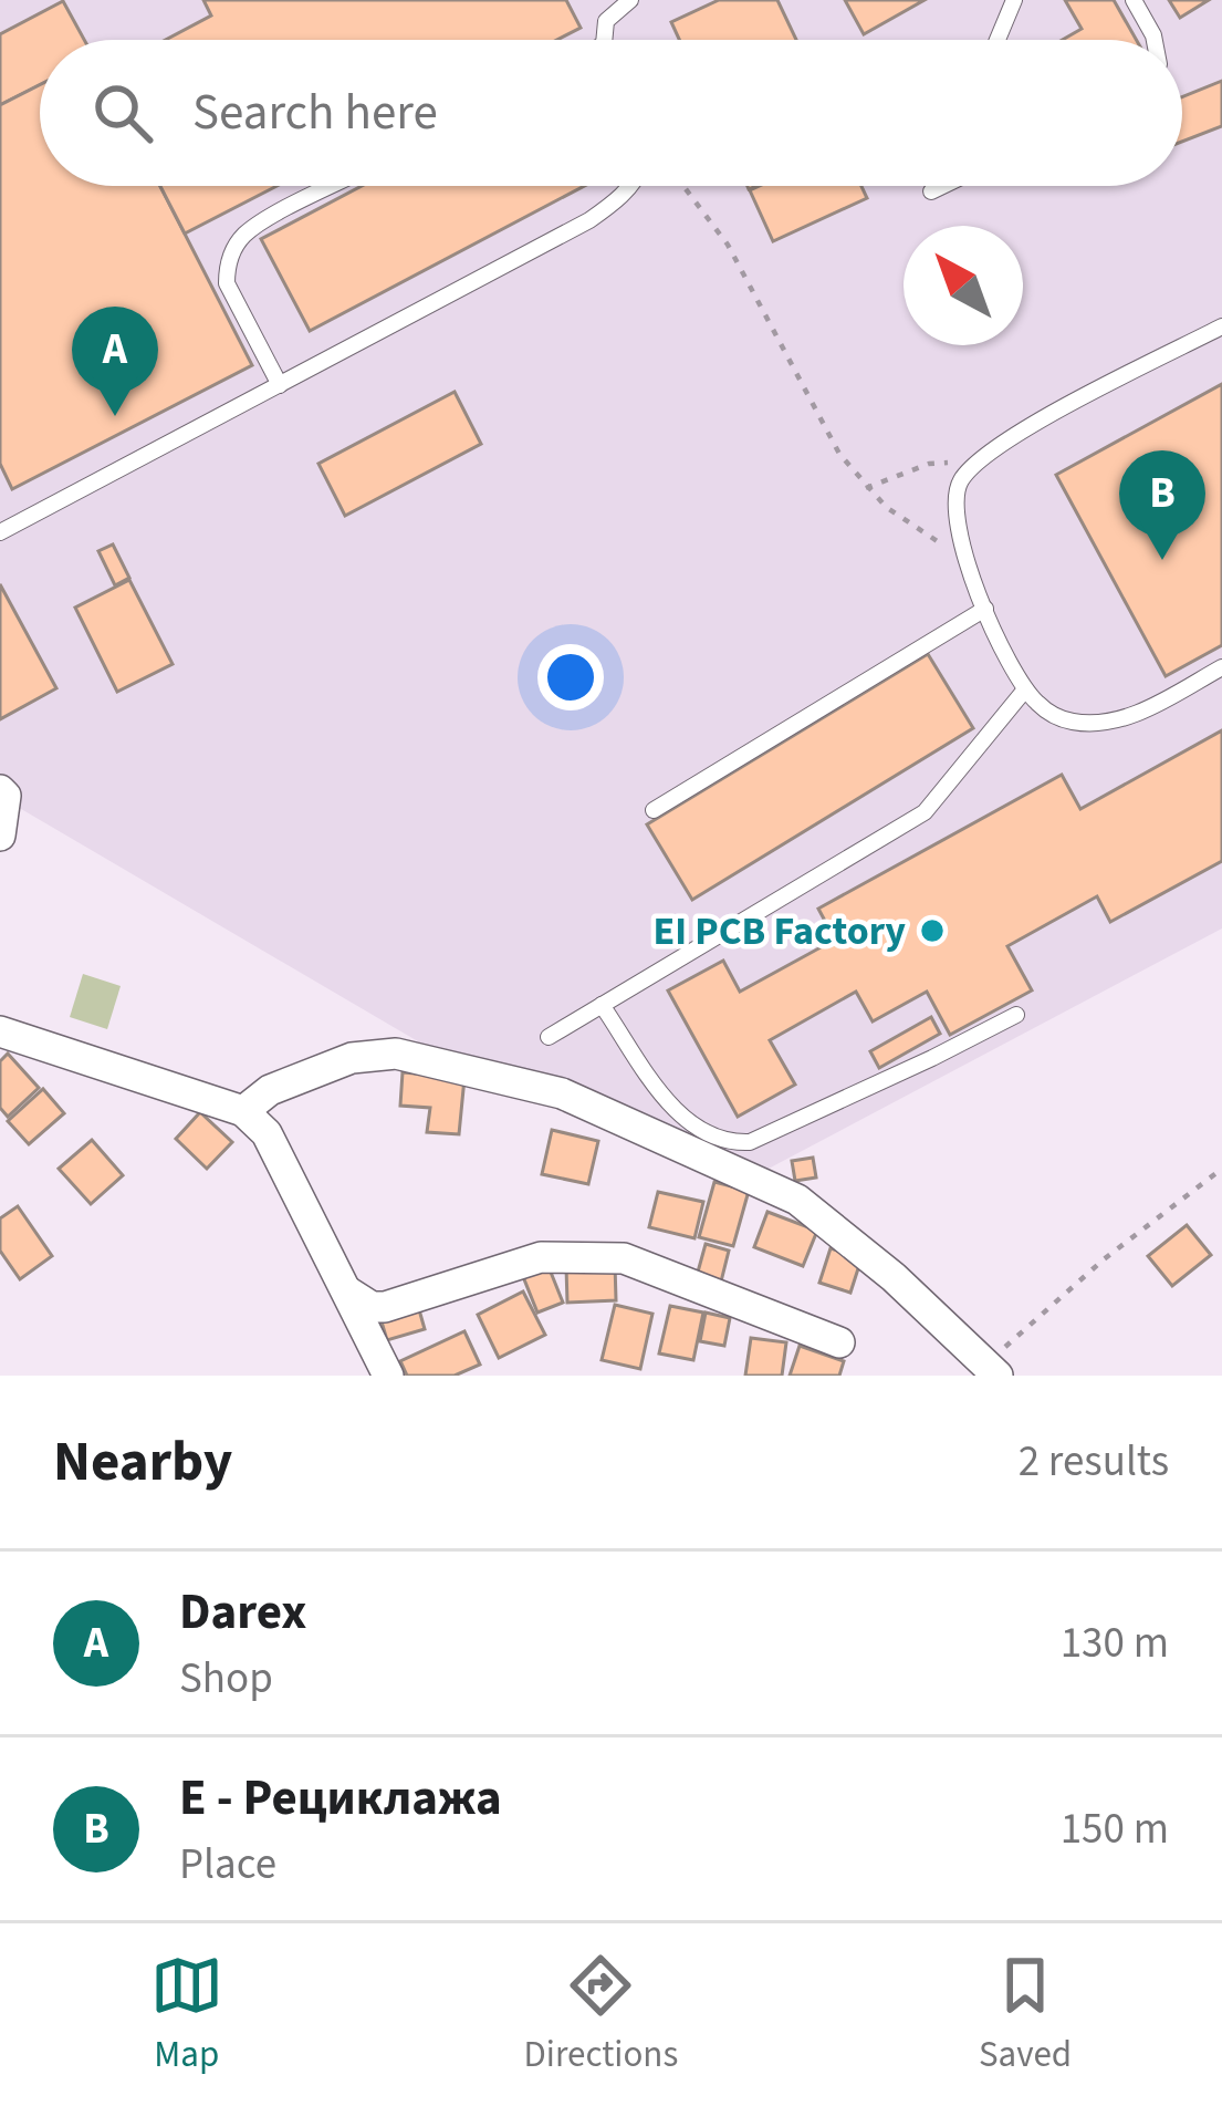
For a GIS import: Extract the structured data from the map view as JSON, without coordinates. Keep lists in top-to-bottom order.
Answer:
{
  "places": ["EI PCB Factory"],
  "north": "top left",
  "page": {
    "search": "Search here",
    "pins": ["A", "B"],
    "heading": ["Nearby", "2 results"],
    "list": [
      {
        "mark": "A",
        "name": "Darex",
        "note": "Shop",
        "value": "130 m"
      },
      {
        "mark": "B",
        "name": "Е - Рециклажа",
        "note": "Place",
        "value": "150 m"
      }
    ],
    "nav": ["Map", "Directions", "Saved"]
  }
}
